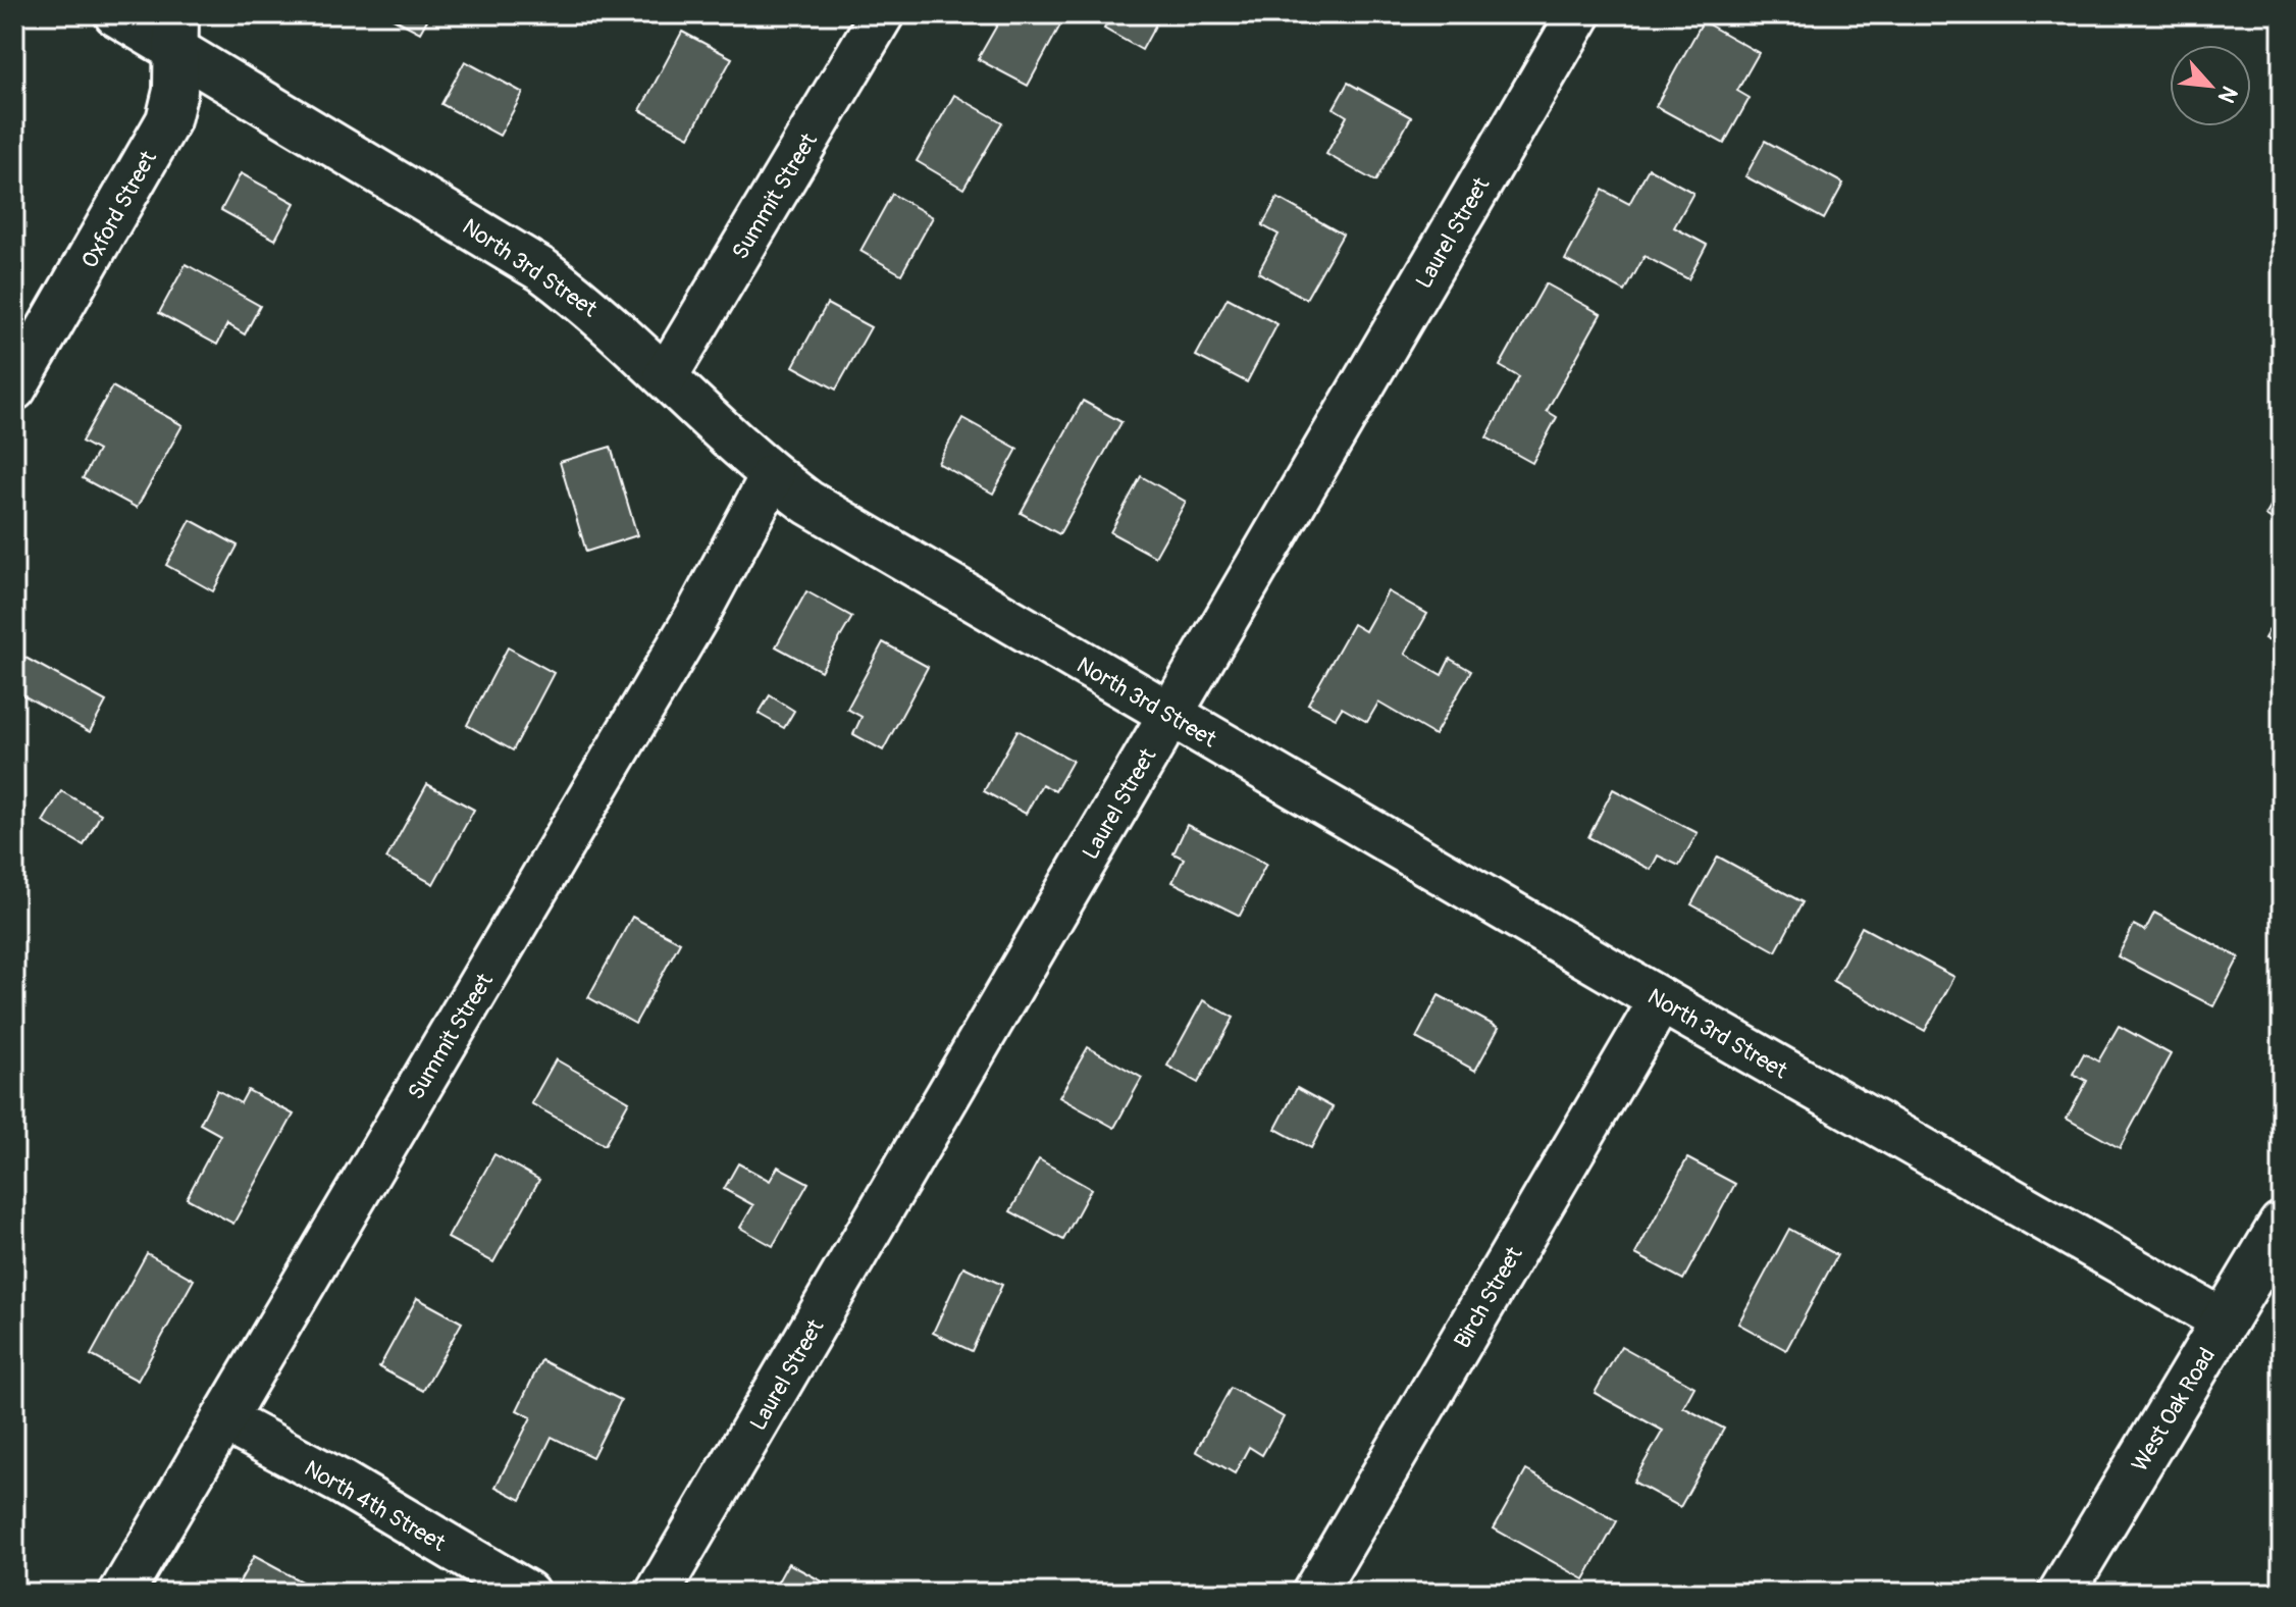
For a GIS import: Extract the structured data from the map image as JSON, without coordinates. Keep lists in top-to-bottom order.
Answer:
{
  "streets": {
    "street": [
      "Summit Street",
      "Oxford Street",
      "Laurel Street",
      "North 3rd Street",
      "Birch Street",
      "West Oak Road",
      "North 4th Street"
    ]
  },
  "crossings": [
    ["Summit Street", "North 3rd Street"],
    ["Summit Street", "North 4th Street"],
    ["Oxford Street", "North 3rd Street"],
    ["Laurel Street", "North 3rd Street"],
    ["North 3rd Street", "Birch Street"],
    ["North 3rd Street", "West Oak Road"]
  ],
  "north": "bottom right"
}
